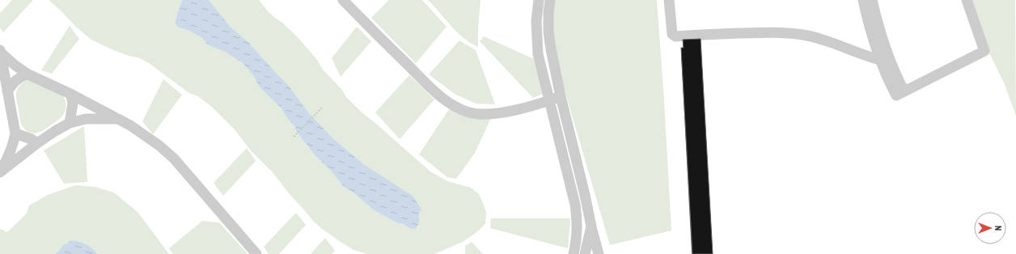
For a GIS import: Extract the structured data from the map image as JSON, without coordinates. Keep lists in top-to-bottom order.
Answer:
{
  "north": "right"
}
